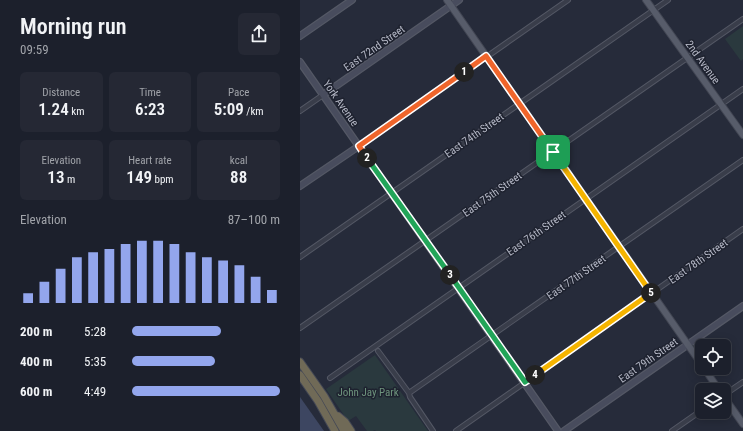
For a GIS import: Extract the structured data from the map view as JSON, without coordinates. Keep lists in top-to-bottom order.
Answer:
{
  "streets": {
    "main road": [
      "East 72nd Street",
      "2nd Avenue",
      "York Avenue",
      "East 79th Street"
    ],
    "street": [
      "East 74th Street",
      "East 75th Street",
      "East 76th Street",
      "East 78th Street",
      "East 77th Street"
    ]
  },
  "crossings": [
    ["East 72nd Street", "York Avenue"],
    ["2nd Avenue", "East 74th Street"],
    ["2nd Avenue", "East 75th Street"],
    ["2nd Avenue", "East 76th Street"],
    ["York Avenue", "East 74th Street"],
    ["York Avenue", "East 75th Street"],
    ["York Avenue", "East 76th Street"],
    ["York Avenue", "East 78th Street"],
    ["York Avenue", "East 77th Street"]
  ],
  "parks": ["John Jay Park"],
  "page": {
    "heading": ["Morning run", "09:59"],
    "pins": [
      "1",
      "2",
      "3",
      "5",
      "4"
    ],
    "stats": [
      ["Distance", "1.24 km"],
      ["Time", "6:23"],
      ["Pace", "5:09 /km"],
      ["Elevation", "13 m"],
      ["Heart rate", "149 bpm"],
      ["kcal", "88"]
    ],
    "chart": ["Elevation", "87–100 m"],
    "list": [
      {
        "name": "200 m",
        "note": "5:28"
      },
      {
        "name": "400 m",
        "note": "5:35"
      },
      {
        "name": "600 m",
        "note": "4:49"
      }
    ]
  }
}
